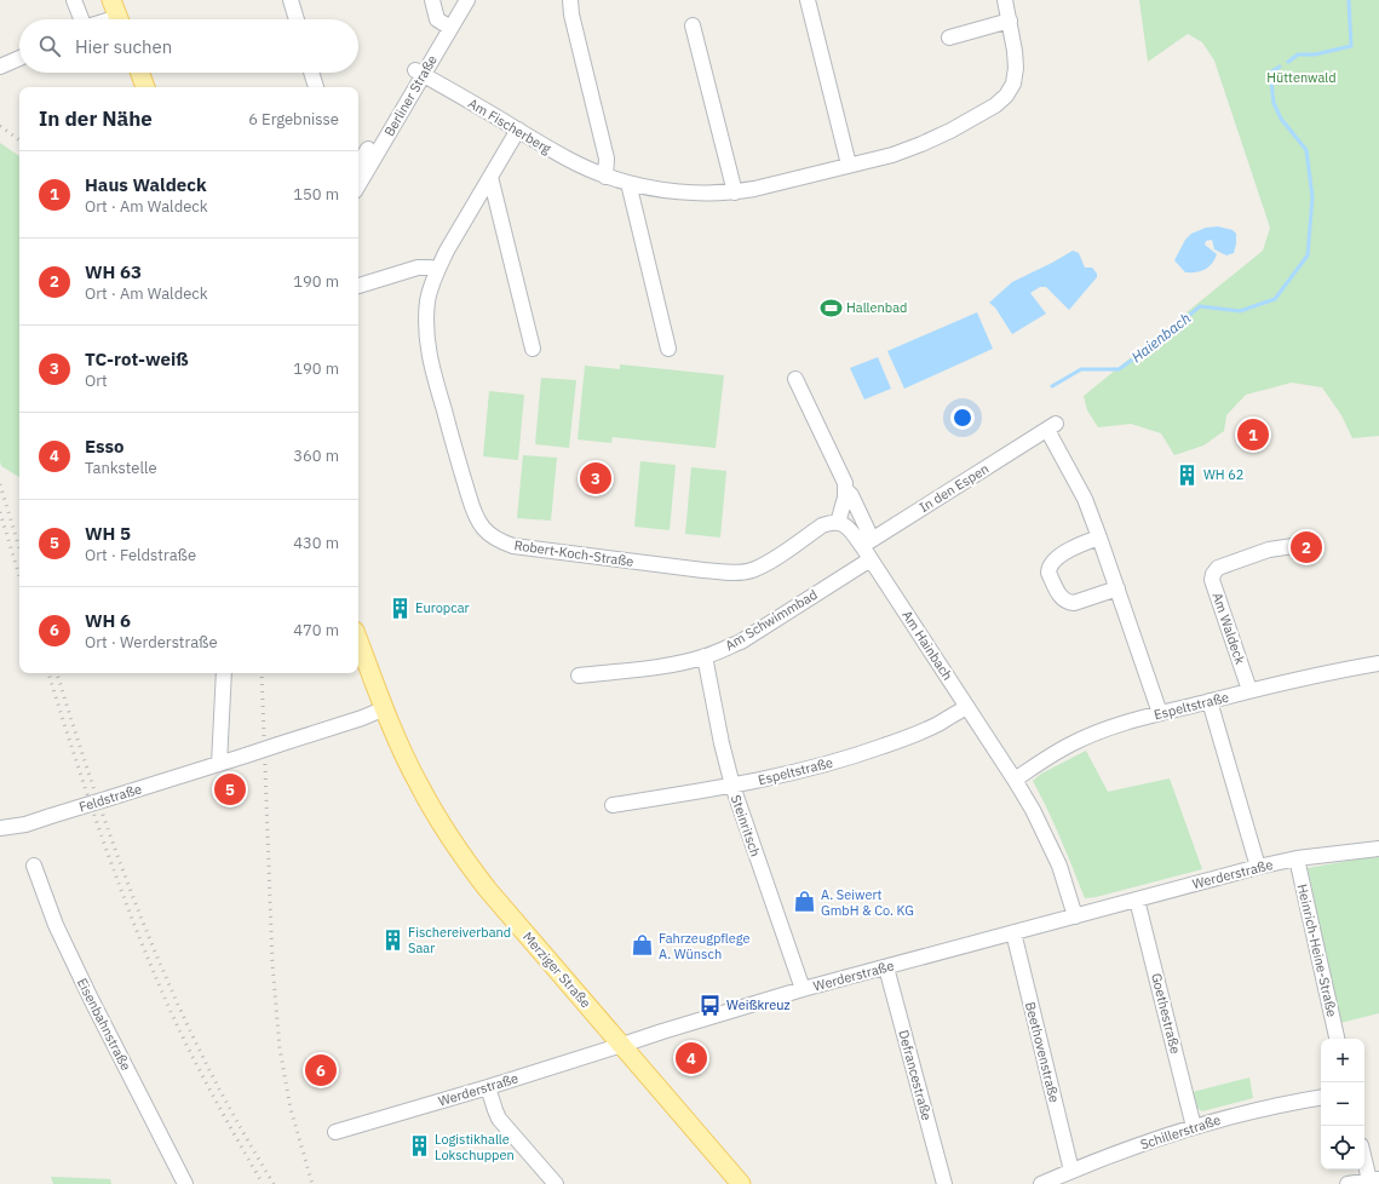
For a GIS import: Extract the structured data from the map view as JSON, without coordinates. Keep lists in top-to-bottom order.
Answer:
{
  "streets": {
    "main road": ["Merziger Straße"],
    "street": [
      "Berliner Straße",
      "Am Fischerberg",
      "In den Espen",
      "Robert-Koch-Straße",
      "Am Schwimmbad",
      "Am Waldeck",
      "Am Hainbach",
      "Espeltstraße",
      "Feldstraße",
      "Steinritsch",
      "Werderstraße",
      "Heinrich-Heine-Straße",
      "Goethestraße",
      "Eisenbahnstraße",
      "Beethovenstraße",
      "Defrancestraße",
      "Schillerstraße"
    ]
  },
  "crossings": [
    ["Berliner Straße", "Am Fischerberg"],
    ["Am Fischerberg", "Robert-Koch-Straße"],
    ["In den Espen", "Am Hainbach"],
    ["In den Espen", "Espeltstraße"],
    ["Robert-Koch-Straße", "Am Hainbach"],
    ["Am Schwimmbad", "Am Hainbach"],
    ["Am Schwimmbad", "Steinritsch"],
    ["Am Waldeck", "Espeltstraße"],
    ["Am Hainbach", "Espeltstraße"],
    ["Am Hainbach", "Werderstraße"],
    ["Espeltstraße", "Steinritsch"],
    ["Feldstraße", "Merziger Straße"],
    ["Steinritsch", "Werderstraße"],
    ["Werderstraße", "Heinrich-Heine-Straße"],
    ["Werderstraße", "Merziger Straße"],
    ["Werderstraße", "Goethestraße"],
    ["Werderstraße", "Beethovenstraße"],
    ["Werderstraße", "Defrancestraße"],
    ["Goethestraße", "Schillerstraße"],
    ["Beethovenstraße", "Schillerstraße"]
  ],
  "water": ["Haienbach"],
  "parks": ["Hüttenwald"],
  "places": {
    "sports": ["Hallenbad"],
    "building": [
      "WH 62",
      "Europcar",
      "Fischereiverband Saar",
      "Logistikhalle Lokschuppen"
    ],
    "shop": ["A. Seiwert GmbH & Co. KG", "Fahrzeugpflege A. Wünsch"],
    "bus stop": ["Weißkreuz"]
  },
  "page": {
    "search": "Hier suchen",
    "heading": ["In der Nähe", "6 Ergebnisse"],
    "list": [
      {
        "mark": "1",
        "name": "Haus Waldeck",
        "note": "Ort · Am Waldeck",
        "value": "150 m"
      },
      {
        "mark": "2",
        "name": "WH 63",
        "note": "Ort · Am Waldeck",
        "value": "190 m"
      },
      {
        "mark": "3",
        "name": "TC-rot-weiß",
        "note": "Ort",
        "value": "190 m"
      },
      {
        "mark": "4",
        "name": "Esso",
        "note": "Tankstelle",
        "value": "360 m"
      },
      {
        "mark": "5",
        "name": "WH 5",
        "note": "Ort · Feldstraße",
        "value": "430 m"
      },
      {
        "mark": "6",
        "name": "WH 6",
        "note": "Ort · Werderstraße",
        "value": "470 m"
      }
    ],
    "pins": [
      "1",
      "3",
      "2",
      "5",
      "4",
      "6"
    ],
    "map_buttons": ["+", "−"]
  }
}
